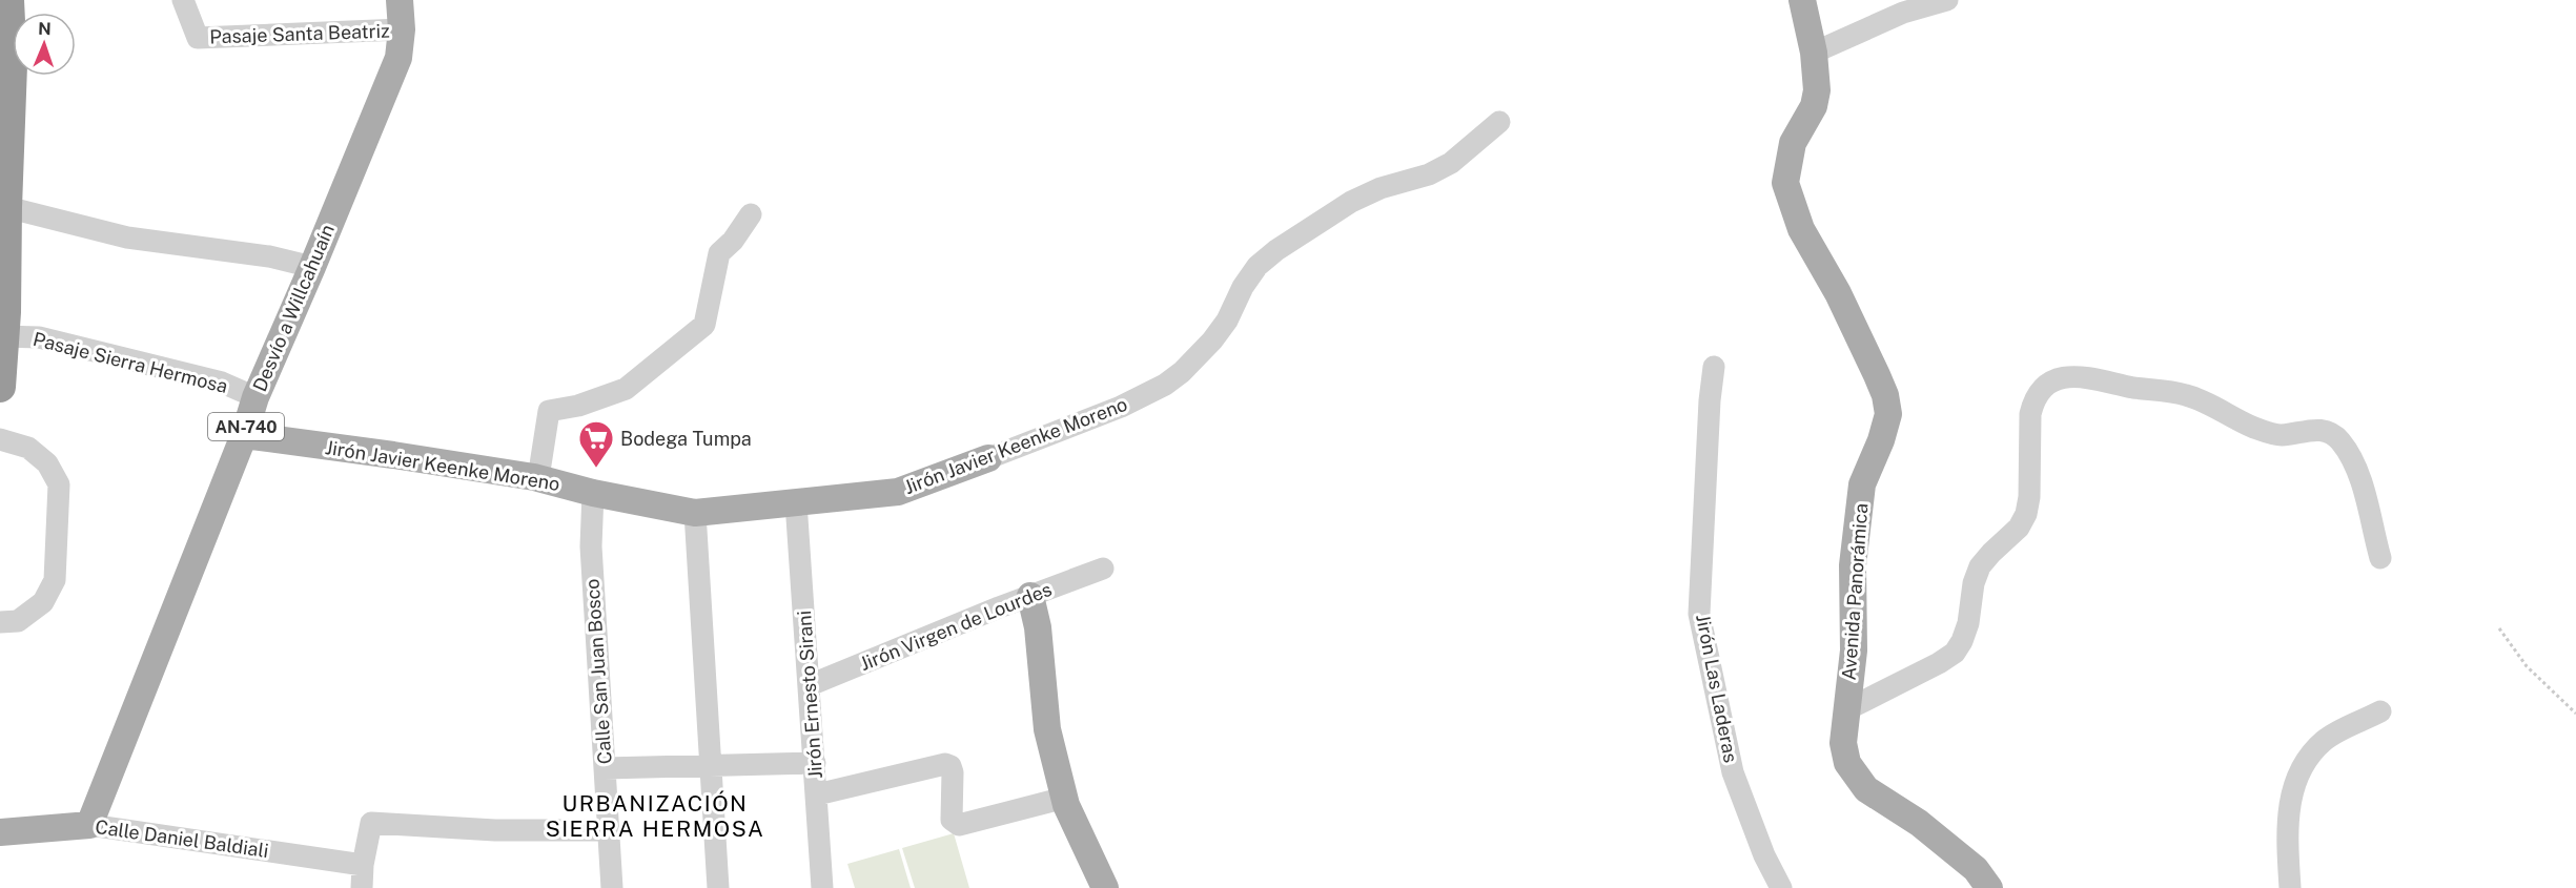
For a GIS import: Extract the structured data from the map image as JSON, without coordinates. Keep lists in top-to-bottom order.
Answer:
{
  "streets": {
    "main road": [
      "Desvío a Willcahuaín",
      "AN-740",
      "Jirón Javier Keenke Moreno",
      "Avenida Panorámica",
      "Calle Daniel Baldiali"
    ],
    "street": [
      "Pasaje Santa Beatriz",
      "Pasaje Sierra Hermosa",
      "Jirón Virgen de Lourdes",
      "Calle San Juan Bosco",
      "Jirón Las Laderas",
      "Jirón Ernesto Sirani"
    ]
  },
  "crossings": [
    ["Pasaje Santa Beatriz", "Desvío a Willcahuaín"],
    ["Desvío a Willcahuaín", "Pasaje Sierra Hermosa"],
    ["Desvío a Willcahuaín", "Jirón Javier Keenke Moreno"],
    ["Desvío a Willcahuaín", "Calle Daniel Baldiali"],
    ["Jirón Javier Keenke Moreno", "Calle San Juan Bosco"],
    ["Jirón Javier Keenke Moreno", "Jirón Ernesto Sirani"],
    ["Jirón Virgen de Lourdes", "Jirón Ernesto Sirani"]
  ],
  "districts": ["URBANIZACIÓN SIERRA HERMOSA"],
  "places": {
    "supermarket": ["Bodega Tumpa"]
  },
  "north": "top"
}
